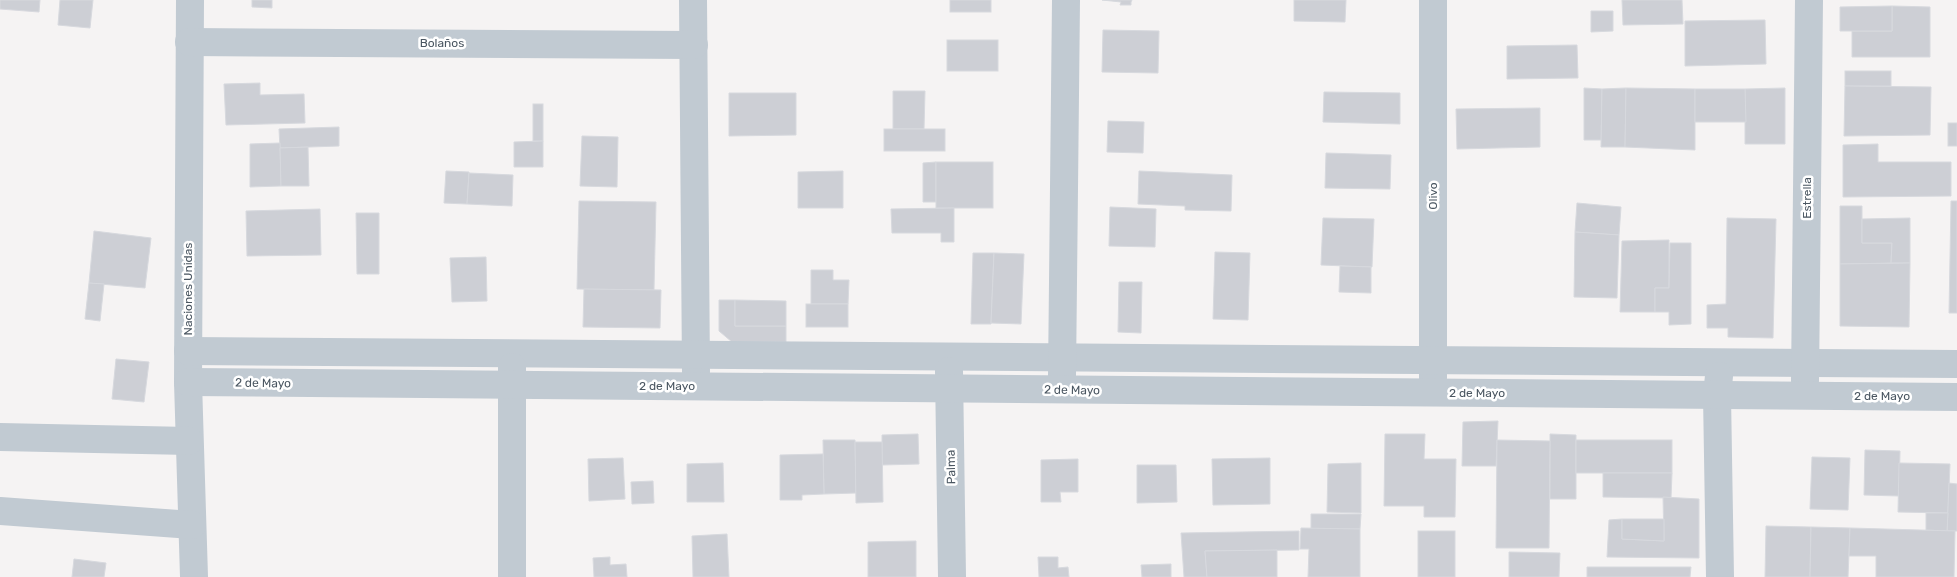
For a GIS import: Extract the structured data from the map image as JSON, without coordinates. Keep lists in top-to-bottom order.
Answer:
{
  "streets": {
    "street": [
      "Bolaños",
      "Olivo",
      "Estrella",
      "Naciones Unidas",
      "2 de Mayo",
      "Palma"
    ]
  },
  "crossings": [
    ["Bolaños", "Naciones Unidas"],
    ["Olivo", "2 de Mayo"],
    ["Estrella", "2 de Mayo"],
    ["Naciones Unidas", "2 de Mayo"],
    ["2 de Mayo", "Palma"]
  ]
}
